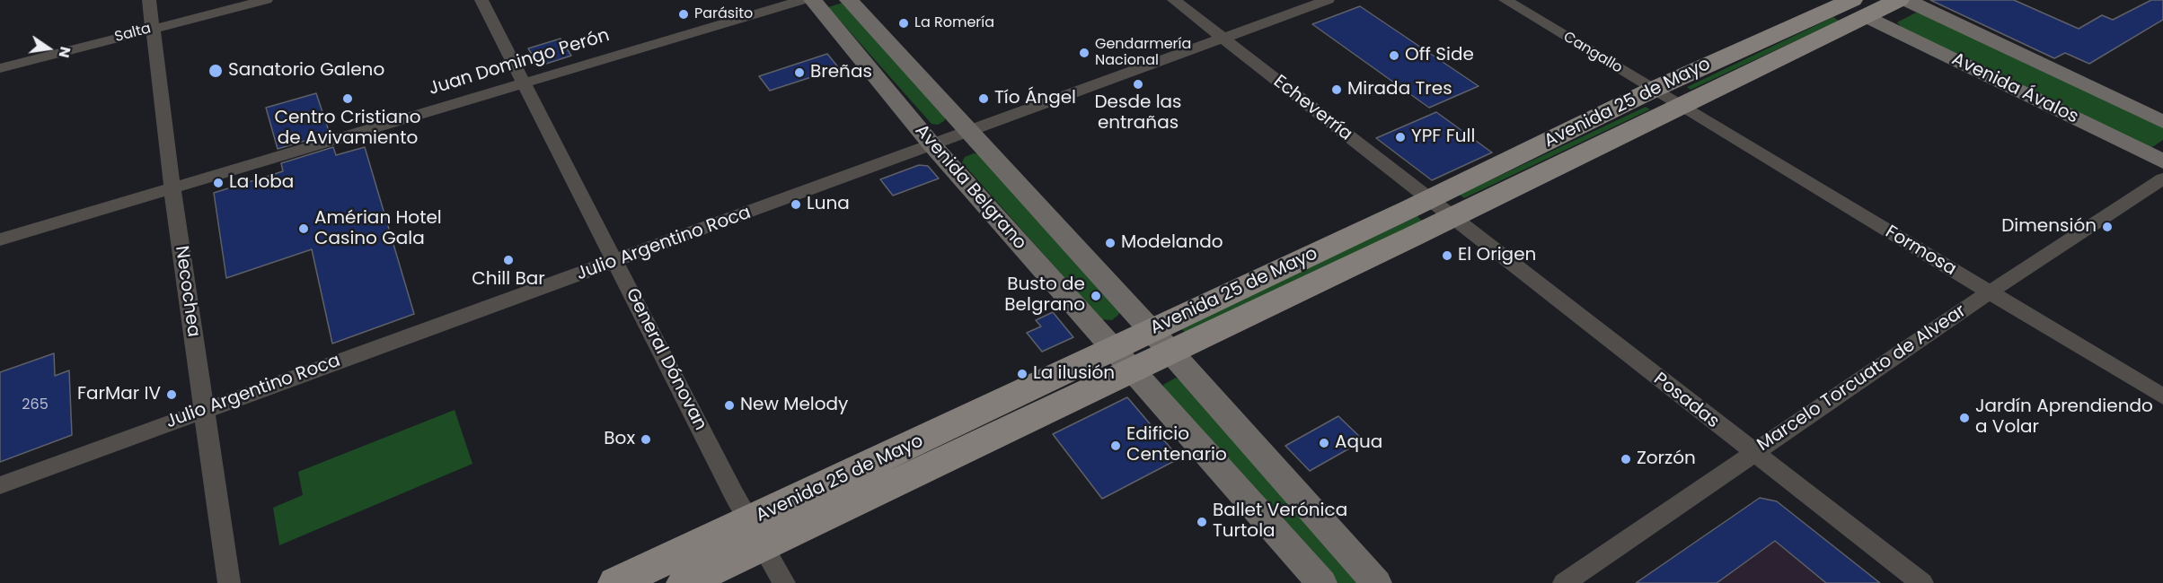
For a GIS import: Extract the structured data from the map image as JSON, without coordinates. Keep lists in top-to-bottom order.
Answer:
{
  "streets": {
    "main road": ["Avenida Ávalos", "Avenida 25 de Mayo", "Avenida Belgrano"],
    "street": [
      "Salta",
      "Cangallo",
      "Juan Domingo Perón",
      "Echeverría",
      "Julio Argentino Roca",
      "Formosa",
      "Necochea",
      "General Dónovan",
      "Marcelo Torcuato de Alvear",
      "Posadas"
    ]
  },
  "crossings": [
    ["Salta", "Necochea"],
    ["Cangallo", "Avenida 25 de Mayo"],
    ["Cangallo", "Formosa"],
    ["Juan Domingo Perón", "Necochea"],
    ["Juan Domingo Perón", "General Dónovan"],
    ["Avenida Ávalos", "Avenida 25 de Mayo"],
    ["Avenida 25 de Mayo", "Echeverría"],
    ["Avenida 25 de Mayo", "Avenida Belgrano"],
    ["Avenida 25 de Mayo", "Formosa"],
    ["Avenida 25 de Mayo", "General Dónovan"],
    ["Avenida 25 de Mayo", "Posadas"],
    ["Echeverría", "Julio Argentino Roca"],
    ["Echeverría", "Posadas"],
    ["Avenida Belgrano", "Julio Argentino Roca"],
    ["Julio Argentino Roca", "Necochea"],
    ["Julio Argentino Roca", "General Dónovan"],
    ["Formosa", "Marcelo Torcuato de Alvear"],
    ["Marcelo Torcuato de Alvear", "Posadas"]
  ],
  "places": [
    "Parásito",
    "La Romería",
    "Gendarmería Nacional",
    "Off Side",
    "Sanatorio Galeno",
    "Breñas",
    "Desde las entrañas",
    "Mirada Tres",
    "Centro Cristiano de Avivamiento",
    "Tío Ángel",
    "YPF Full",
    "La loba",
    "Luna",
    "Dimensión",
    "Amérian Hotel Casino Gala",
    "Modelando",
    "El Origen",
    "Chill Bar",
    "Busto de Belgrano",
    "La ilusión",
    "FarMar IV",
    "New Melody",
    "Jardín Aprendiendo a Volar",
    "Box",
    "Aqua",
    "Edificio Centenario",
    "Zorzón",
    "Ballet Verónica Turtola"
  ],
  "house_numbers": ["265"],
  "north": "right"
}
